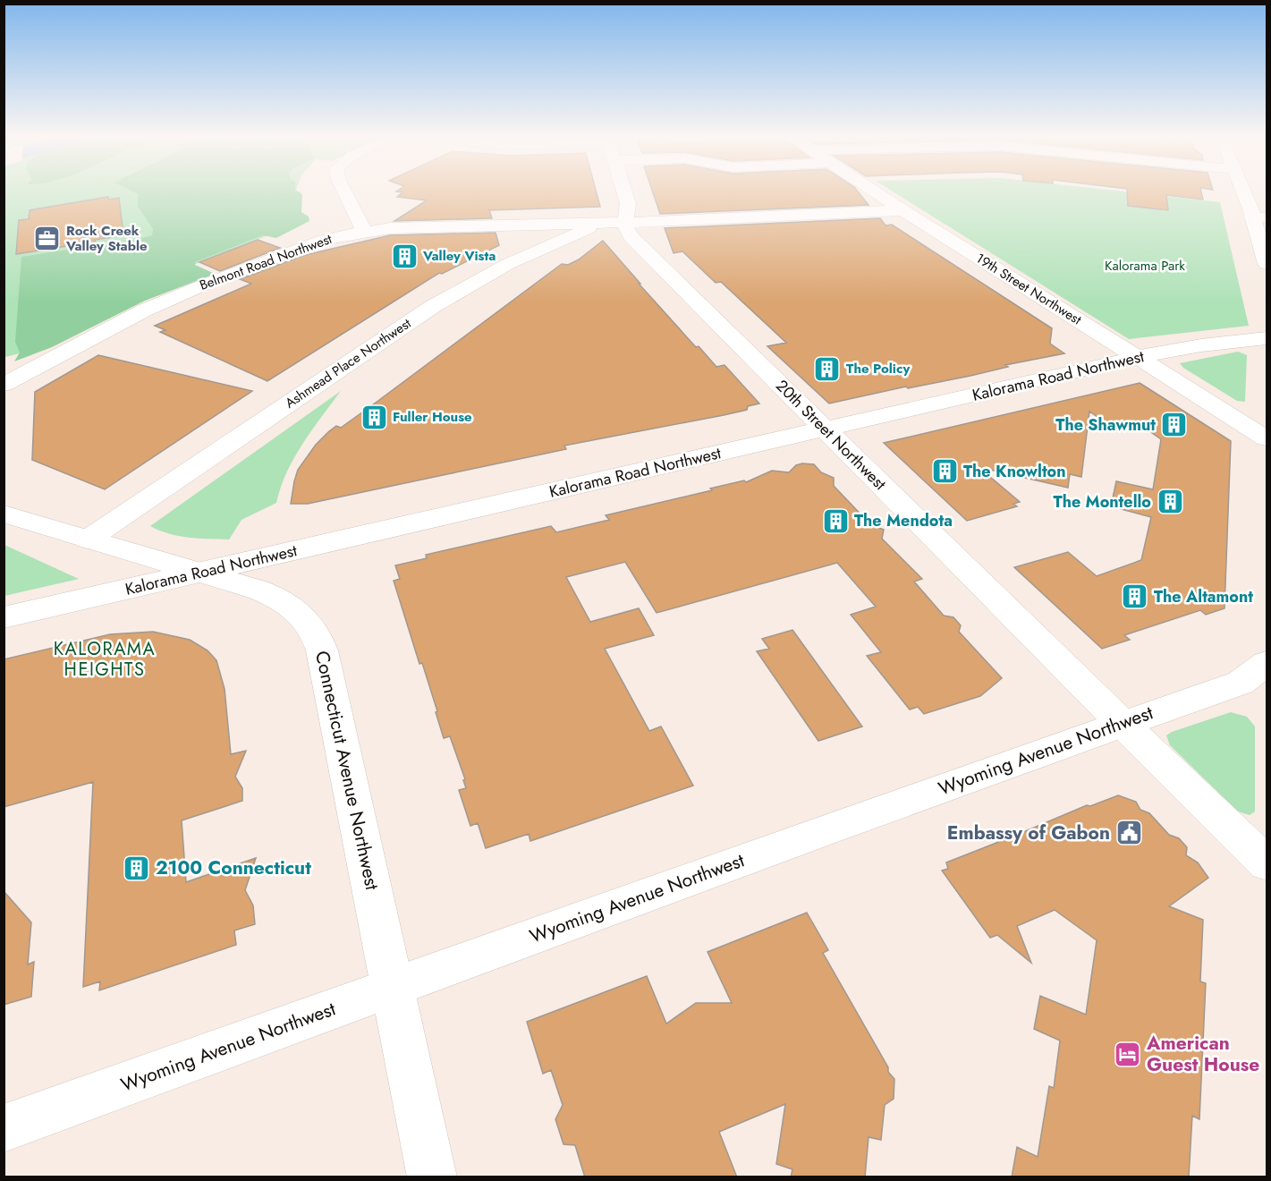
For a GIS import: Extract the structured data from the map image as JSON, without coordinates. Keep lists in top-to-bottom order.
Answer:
{
  "streets": {
    "street": [
      "Belmont Road Northwest",
      "19th Street Northwest",
      "Ashmead Place Northwest",
      "Kalorama Road Northwest",
      "20th Street Northwest",
      "Wyoming Avenue Northwest",
      "Connecticut Avenue Northwest"
    ]
  },
  "crossings": [
    ["Belmont Road Northwest", "19th Street Northwest"],
    ["Belmont Road Northwest", "Ashmead Place Northwest"],
    ["Belmont Road Northwest", "20th Street Northwest"],
    ["19th Street Northwest", "Kalorama Road Northwest"],
    ["Ashmead Place Northwest", "20th Street Northwest"],
    ["Ashmead Place Northwest", "Connecticut Avenue Northwest"],
    ["Kalorama Road Northwest", "20th Street Northwest"],
    ["Kalorama Road Northwest", "Connecticut Avenue Northwest"],
    ["20th Street Northwest", "Wyoming Avenue Northwest"],
    ["Wyoming Avenue Northwest", "Connecticut Avenue Northwest"]
  ],
  "districts": ["KALORAMA HEIGHTS"],
  "parks": ["Kalorama Park"],
  "places": {
    "office": ["Rock Creek Valley Stable"],
    "building": [
      "Valley Vista",
      "The Policy",
      "Fuller House",
      "The Shawmut",
      "The Knowlton",
      "The Montello",
      "The Mendota",
      "The Altamont",
      "2100 Connecticut"
    ],
    "public building": ["Embassy of Gabon"],
    "hotel": ["American Guest House"]
  }
}
